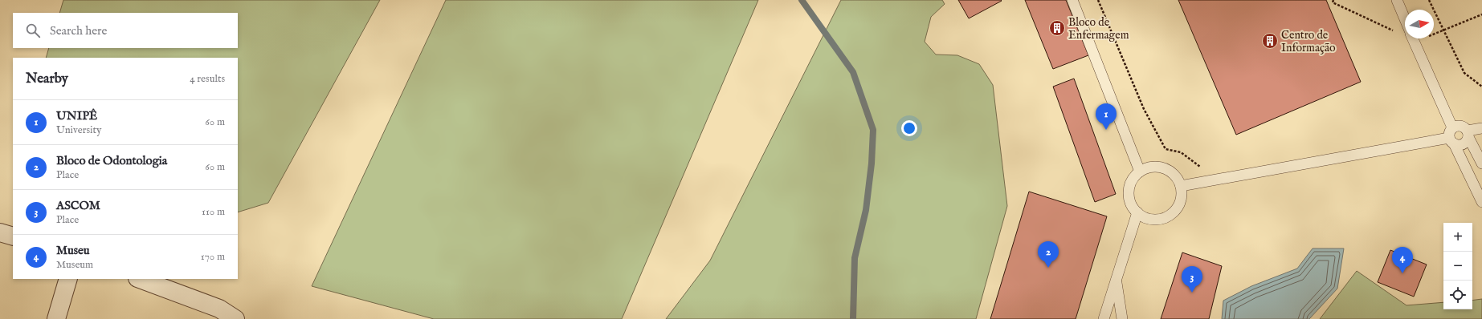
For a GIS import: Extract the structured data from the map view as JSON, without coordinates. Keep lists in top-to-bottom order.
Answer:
{
  "places": {
    "building": ["Bloco de Enfermagem", "Centro de Informação"]
  },
  "north": "right",
  "page": {
    "search": "Search here",
    "heading": ["Nearby", "4 results"],
    "list": [
      {
        "mark": "1",
        "name": "UNIPÊ",
        "note": "University",
        "value": "60 m"
      },
      {
        "mark": "2",
        "name": "Bloco de Odontologia",
        "note": "Place",
        "value": "60 m"
      },
      {
        "mark": "3",
        "name": "ASCOM",
        "note": "Place",
        "value": "110 m"
      },
      {
        "mark": "4",
        "name": "Museu",
        "note": "Museum",
        "value": "170 m"
      }
    ],
    "pins": [
      "1",
      "2",
      "4",
      "3"
    ],
    "map_buttons": ["+", "−"]
  }
}
